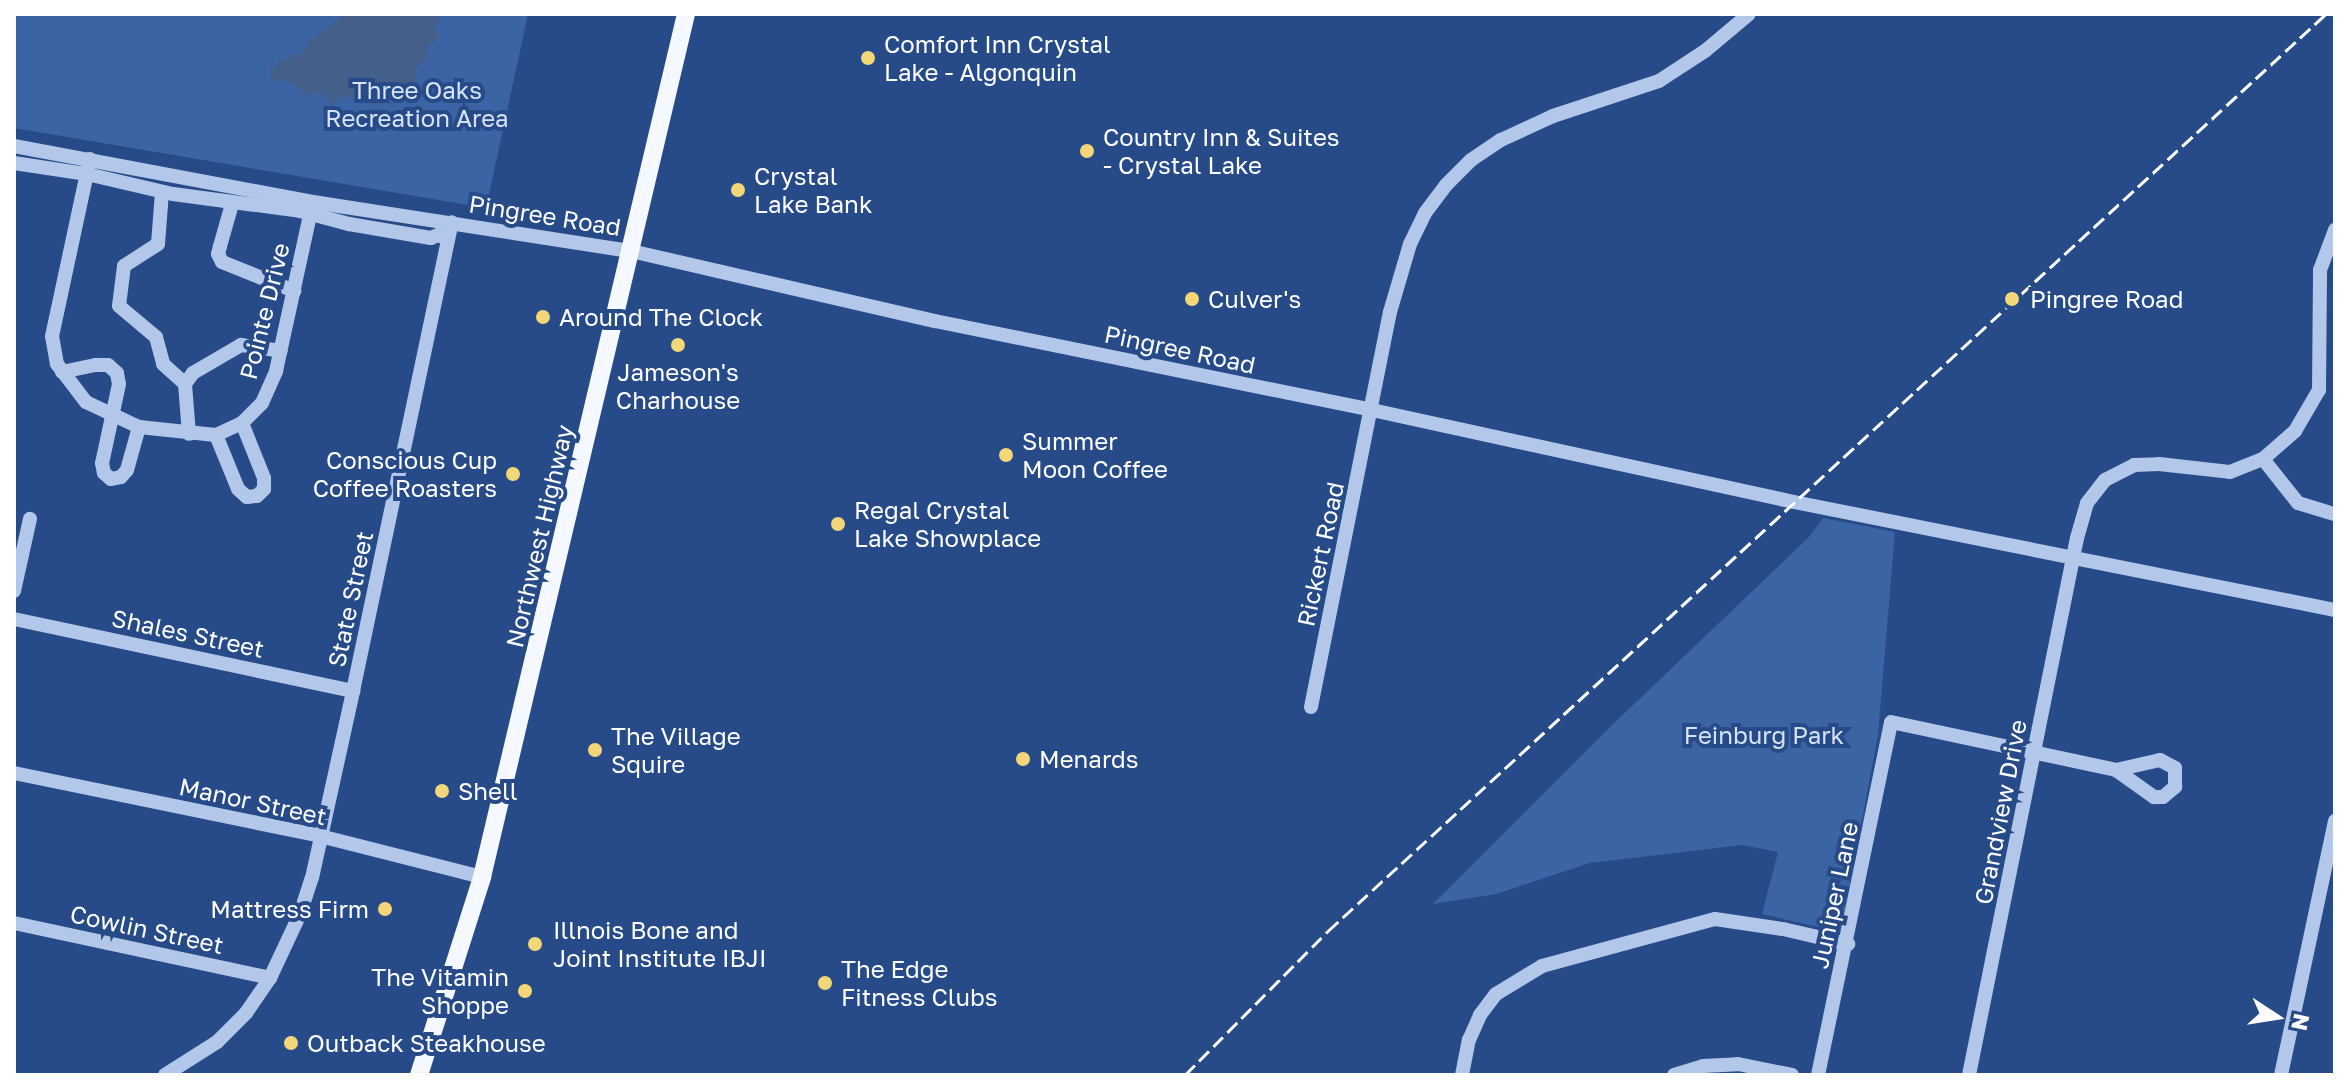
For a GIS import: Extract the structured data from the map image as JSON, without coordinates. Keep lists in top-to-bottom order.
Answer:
{
  "streets": {
    "main road": ["Northwest Highway"],
    "street": [
      "Pingree Road",
      "Pointe Drive",
      "Rickert Road",
      "State Street",
      "Shales Street",
      "Manor Street",
      "Grandview Drive",
      "Juniper Lane",
      "Cowlin Street"
    ]
  },
  "crossings": [
    ["Pingree Road", "Pointe Drive"],
    ["Pingree Road", "Northwest Highway"],
    ["Pingree Road", "Rickert Road"],
    ["Pingree Road", "State Street"],
    ["Pingree Road", "Grandview Drive"],
    ["Northwest Highway", "Manor Street"],
    ["State Street", "Shales Street"],
    ["State Street", "Manor Street"],
    ["State Street", "Cowlin Street"],
    ["Grandview Drive", "Juniper Lane"]
  ],
  "parks": ["Three Oaks Recreation Area", "Feinburg Park"],
  "places": [
    "Comfort Inn Crystal Lake - Algonquin",
    "Country Inn & Suites - Crystal Lake",
    "Crystal Lake Bank",
    "Culver's",
    "Pingree Road",
    "Around The Clock",
    "Jameson's Charhouse",
    "Summer Moon Coffee",
    "Conscious Cup Coffee Roasters",
    "Regal Crystal Lake Showplace",
    "The Village Squire",
    "Menards",
    "Shell",
    "Mattress Firm",
    "Illnois Bone and Joint Institute IBJI",
    "The Edge Fitness Clubs",
    "The Vitamin Shoppe",
    "Outback Steakhouse"
  ],
  "north": "right"
}
